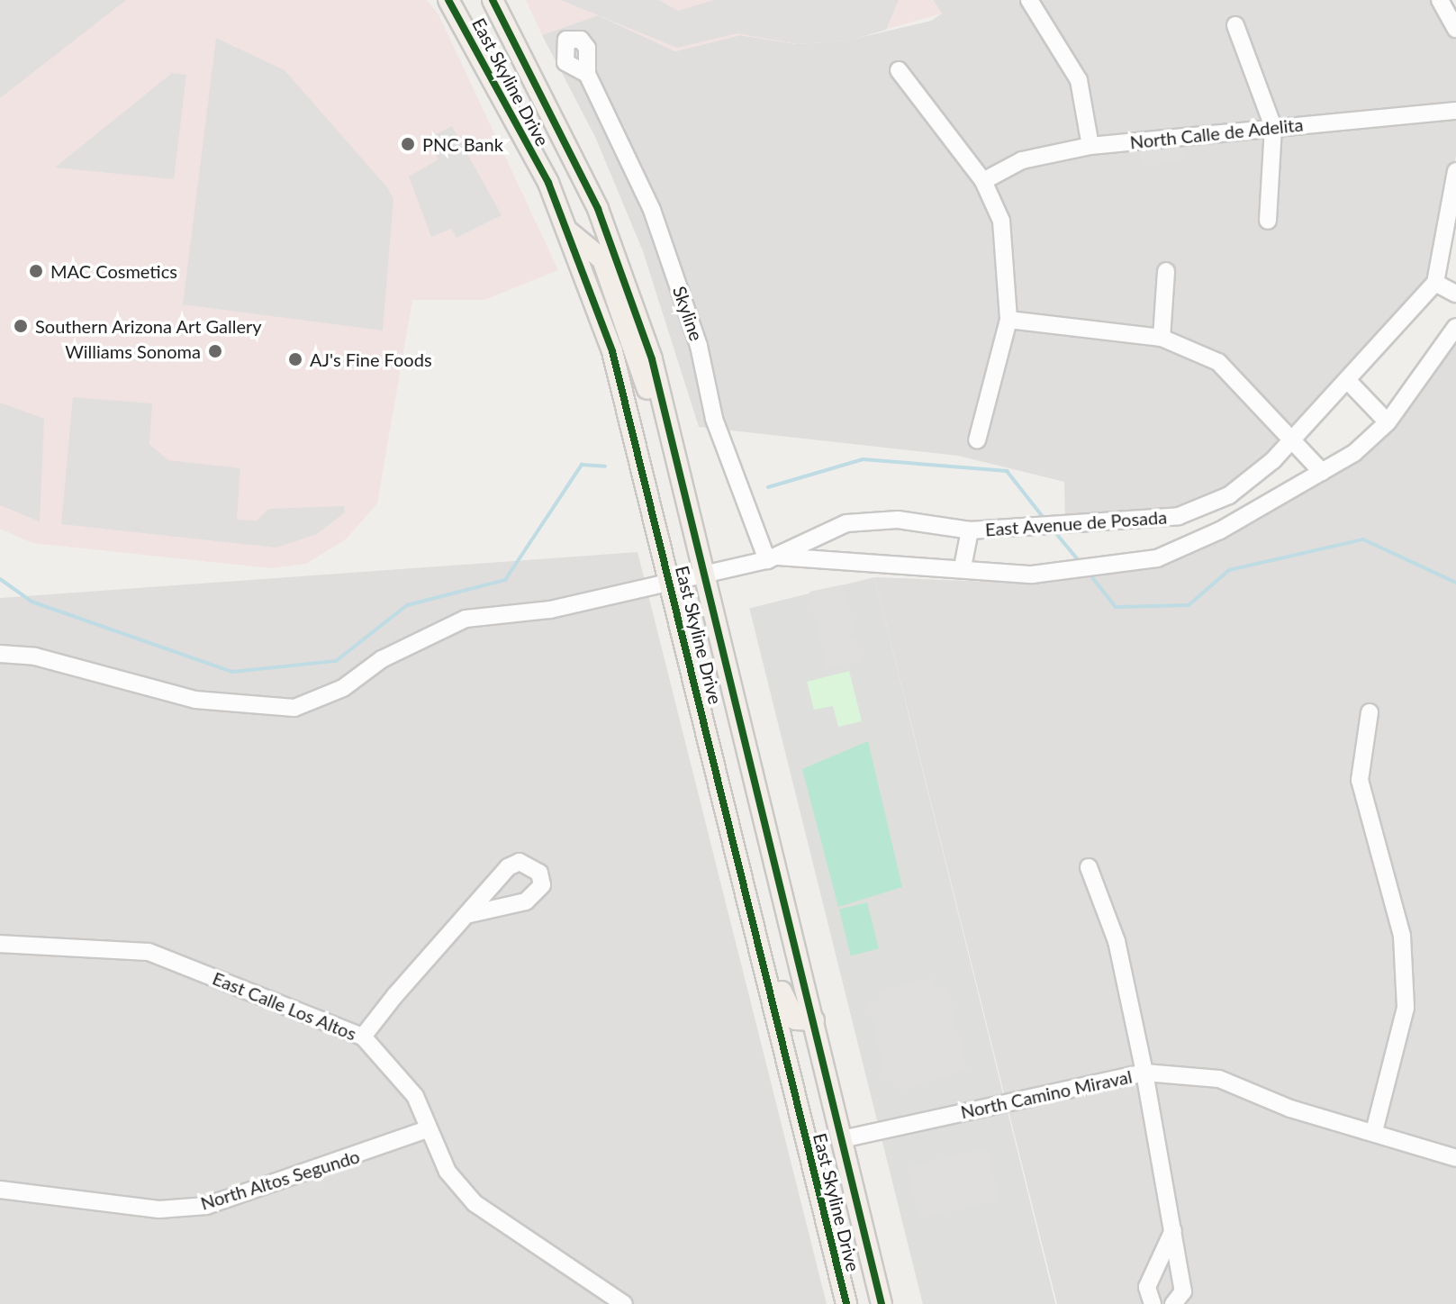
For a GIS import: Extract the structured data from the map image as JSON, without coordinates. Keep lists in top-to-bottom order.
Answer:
{
  "streets": {
    "main road": ["East Skyline Drive"],
    "street": [
      "North Calle de Adelita",
      "Skyline",
      "East Avenue de Posada",
      "East Calle Los Altos",
      "North Camino Miraval",
      "North Altos Segundo"
    ]
  },
  "crossings": [
    ["East Skyline Drive", "East Avenue de Posada"],
    ["East Skyline Drive", "North Camino Miraval"],
    ["Skyline", "East Avenue de Posada"],
    ["East Calle Los Altos", "North Altos Segundo"]
  ],
  "places": [
    "PNC Bank",
    "MAC Cosmetics",
    "Southern Arizona Art Gallery",
    "Williams Sonoma",
    "AJ's Fine Foods"
  ]
}
